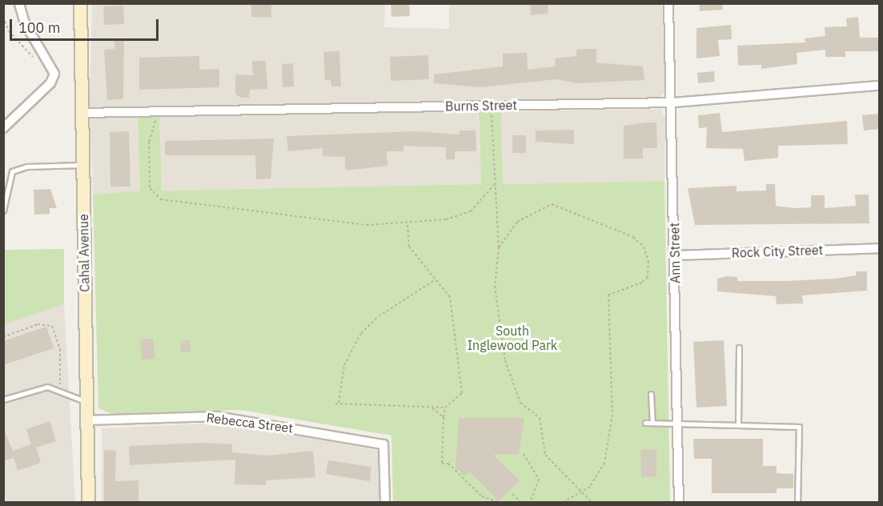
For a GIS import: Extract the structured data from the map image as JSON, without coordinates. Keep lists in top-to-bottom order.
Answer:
{
  "streets": {
    "street": [
      "Burns Street",
      "Rock City Street",
      "Cahal Avenue",
      "Ann Street",
      "Rebecca Street"
    ]
  },
  "crossings": [
    ["Burns Street", "Cahal Avenue"],
    ["Burns Street", "Ann Street"],
    ["Rock City Street", "Ann Street"],
    ["Cahal Avenue", "Rebecca Street"]
  ],
  "parks": ["South Inglewood Park"],
  "scale_bar": "100 m"
}
